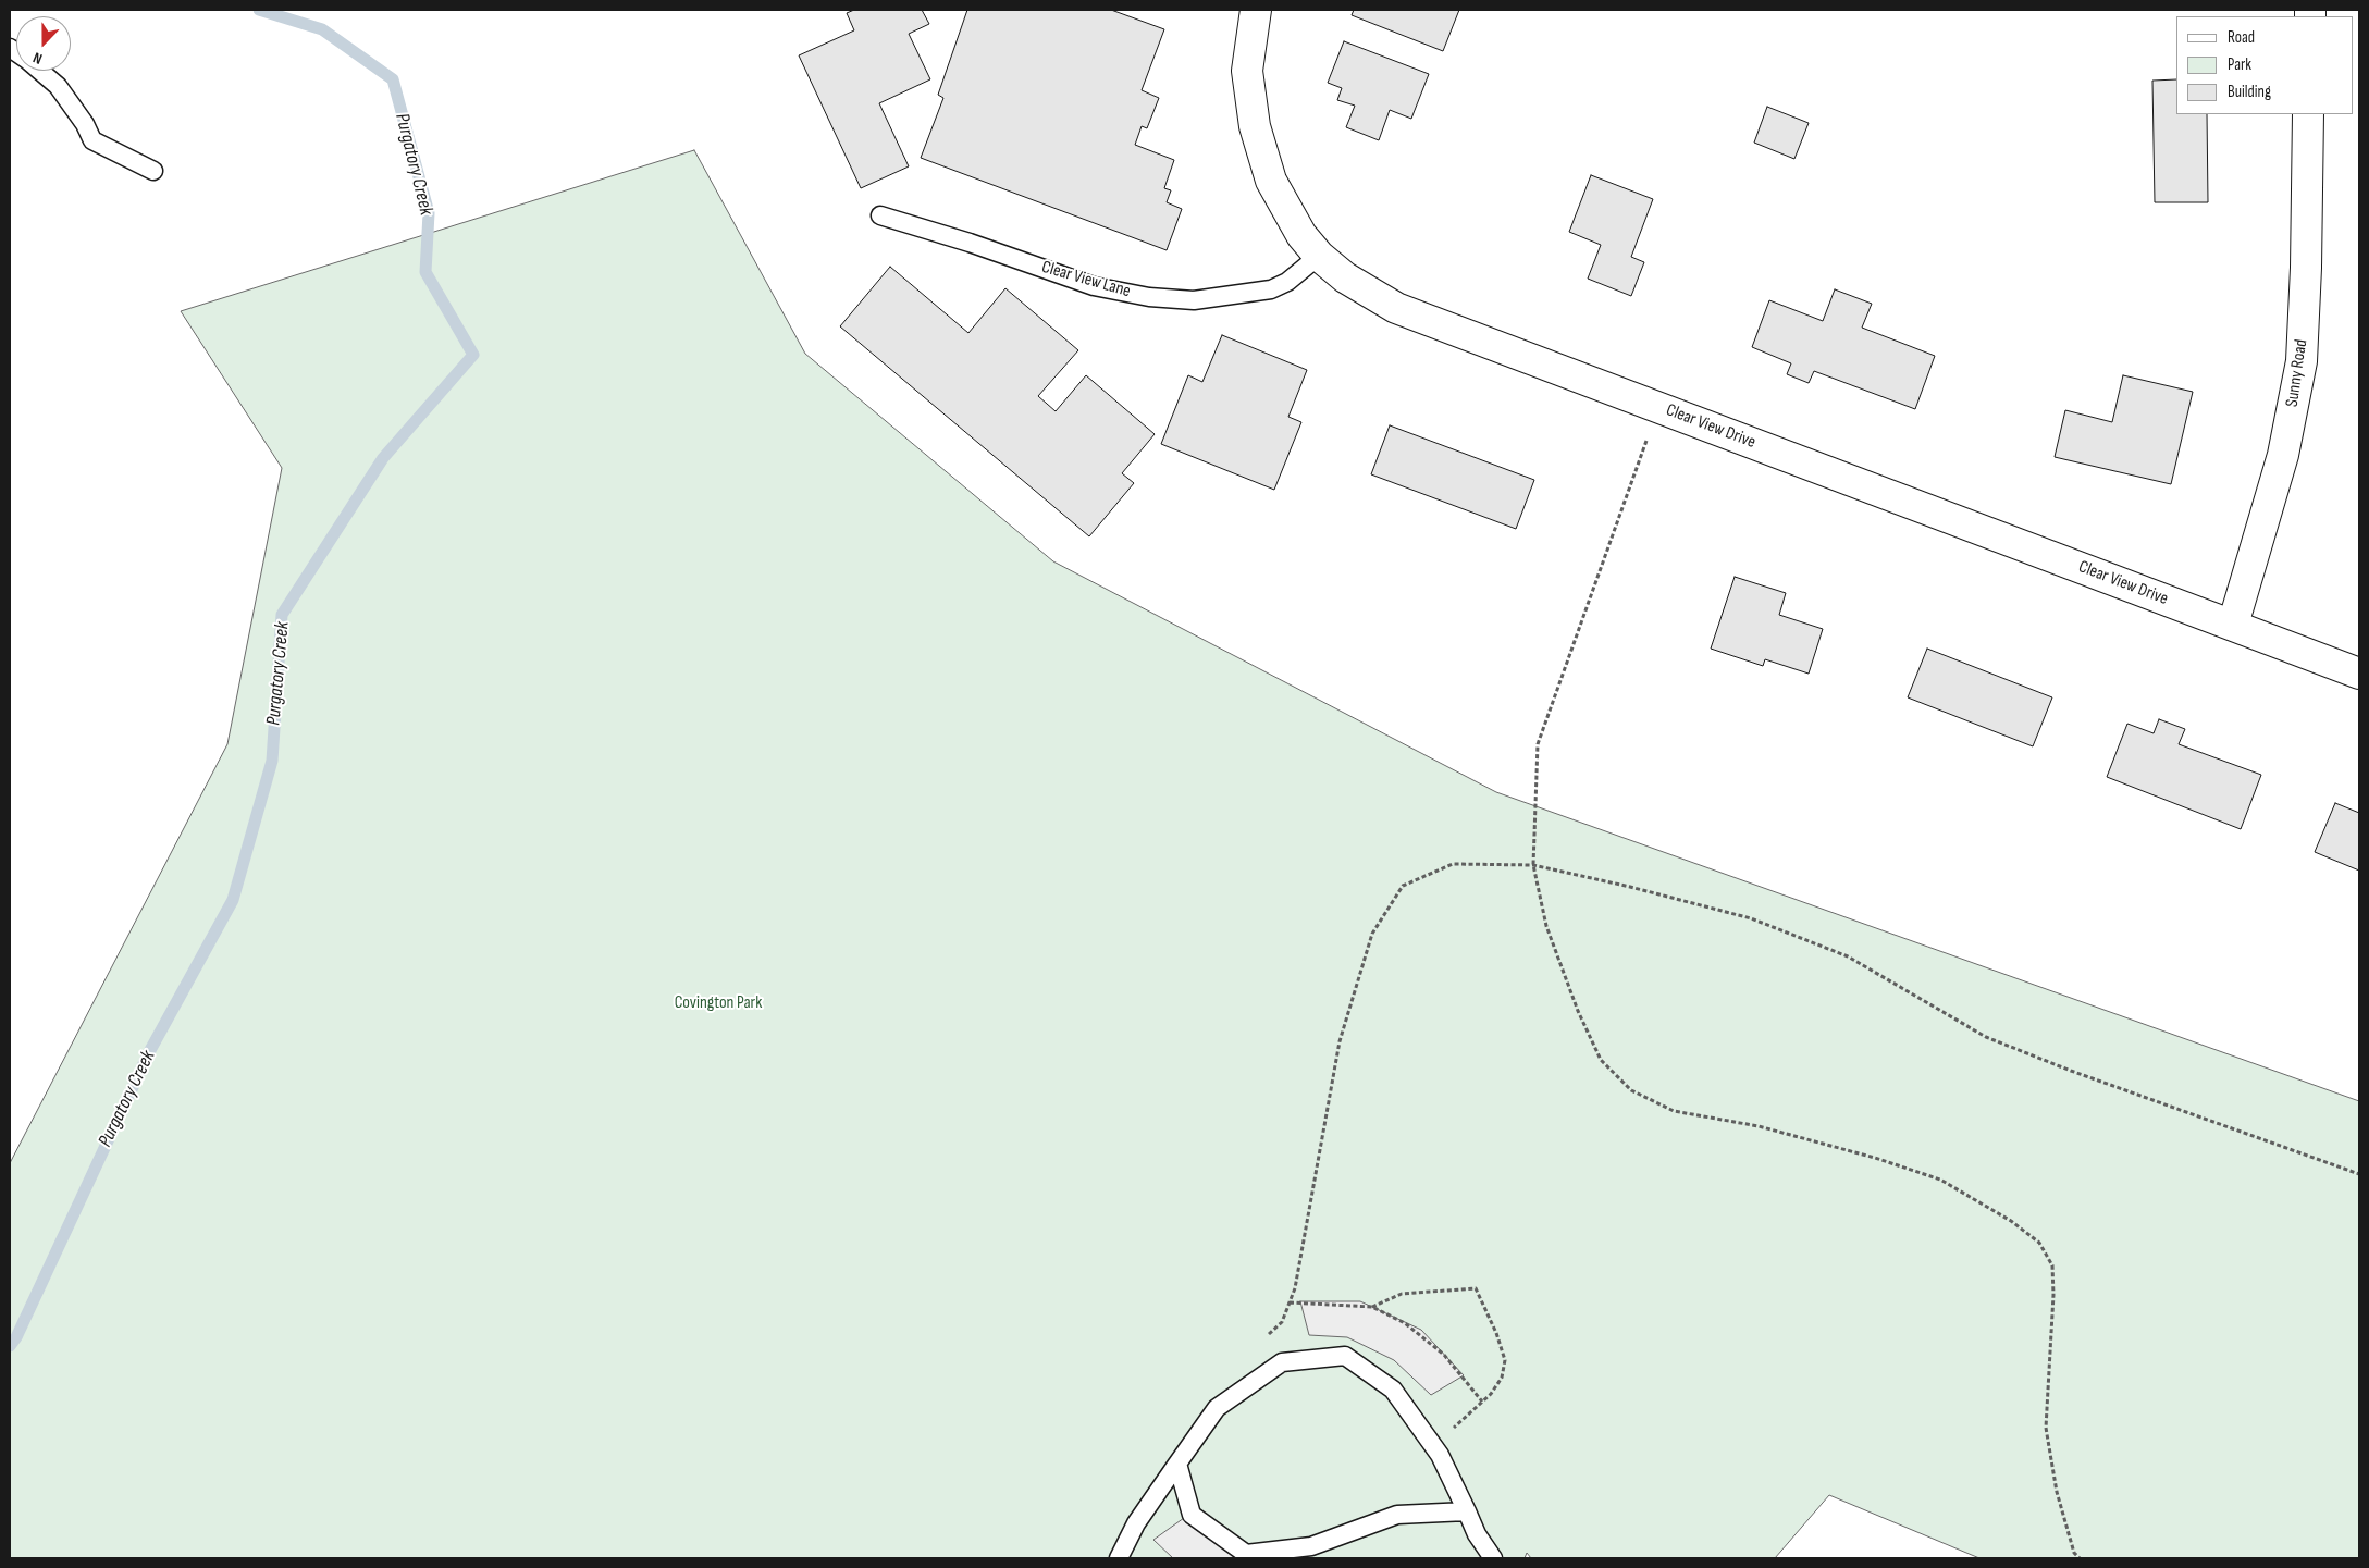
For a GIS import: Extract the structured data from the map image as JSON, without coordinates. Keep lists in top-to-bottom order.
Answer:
{
  "streets": {
    "street": ["Sunny Road", "Clear View Drive"],
    "lane": ["Clear View Lane"]
  },
  "crossings": [
    ["Clear View Lane", "Clear View Drive"],
    ["Sunny Road", "Clear View Drive"]
  ],
  "water": ["Purgatory Creek"],
  "parks": ["Covington Park"],
  "legend": ["Road", "Park", "Building"],
  "north": "bottom"
}
